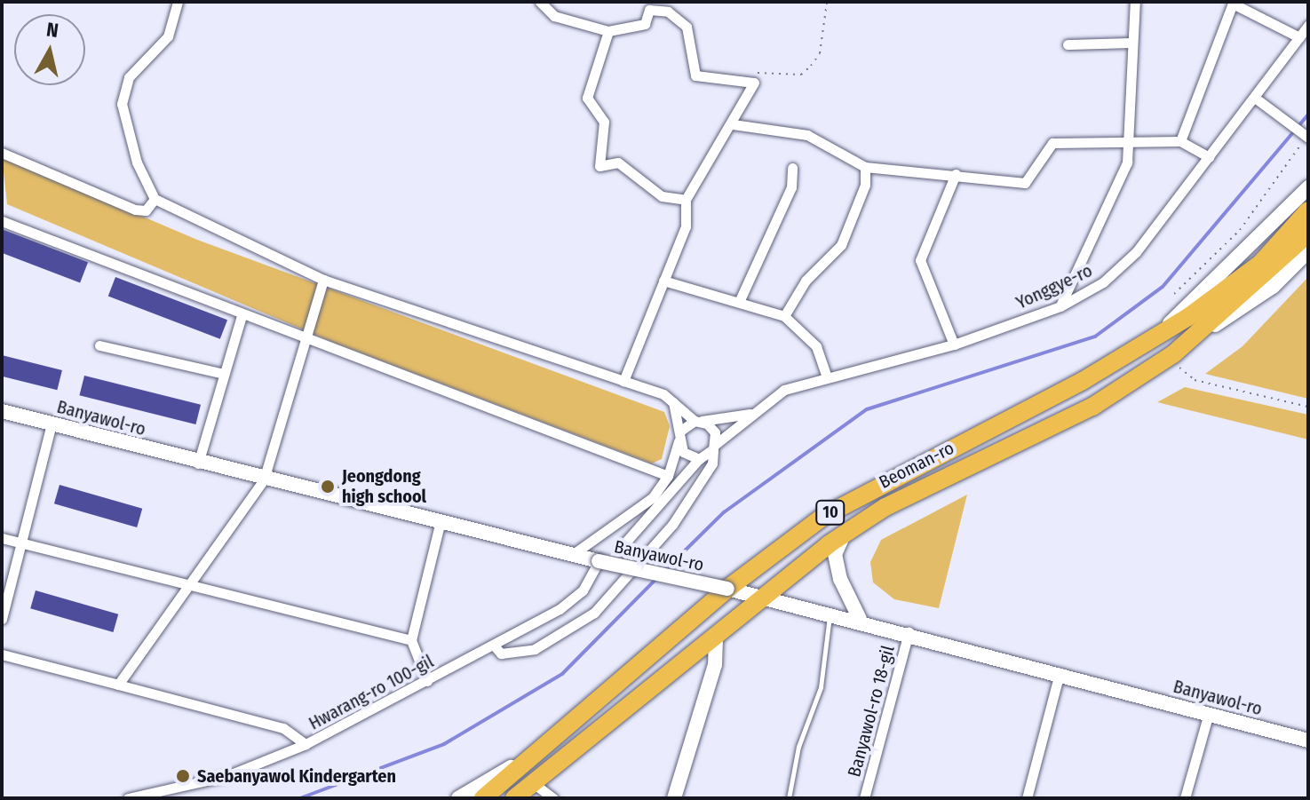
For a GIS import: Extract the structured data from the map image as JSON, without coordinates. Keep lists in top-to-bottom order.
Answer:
{
  "streets": {
    "highway": ["Beoman-ro", "10"],
    "main road": ["Banyawol-ro"],
    "street": ["Yonggye-ro", "Hwarang-ro 100-gil", "Banyawol-ro 18-gil"]
  },
  "crossings": [
    ["Banyawol-ro", "Beoman-ro"],
    ["Banyawol-ro", "Hwarang-ro 100-gil"],
    ["Banyawol-ro", "Banyawol-ro 18-gil"],
    ["Beoman-ro", "10"]
  ],
  "places": ["Jeongdong high school", "Saebanyawol Kindergarten"],
  "north": "top"
}
